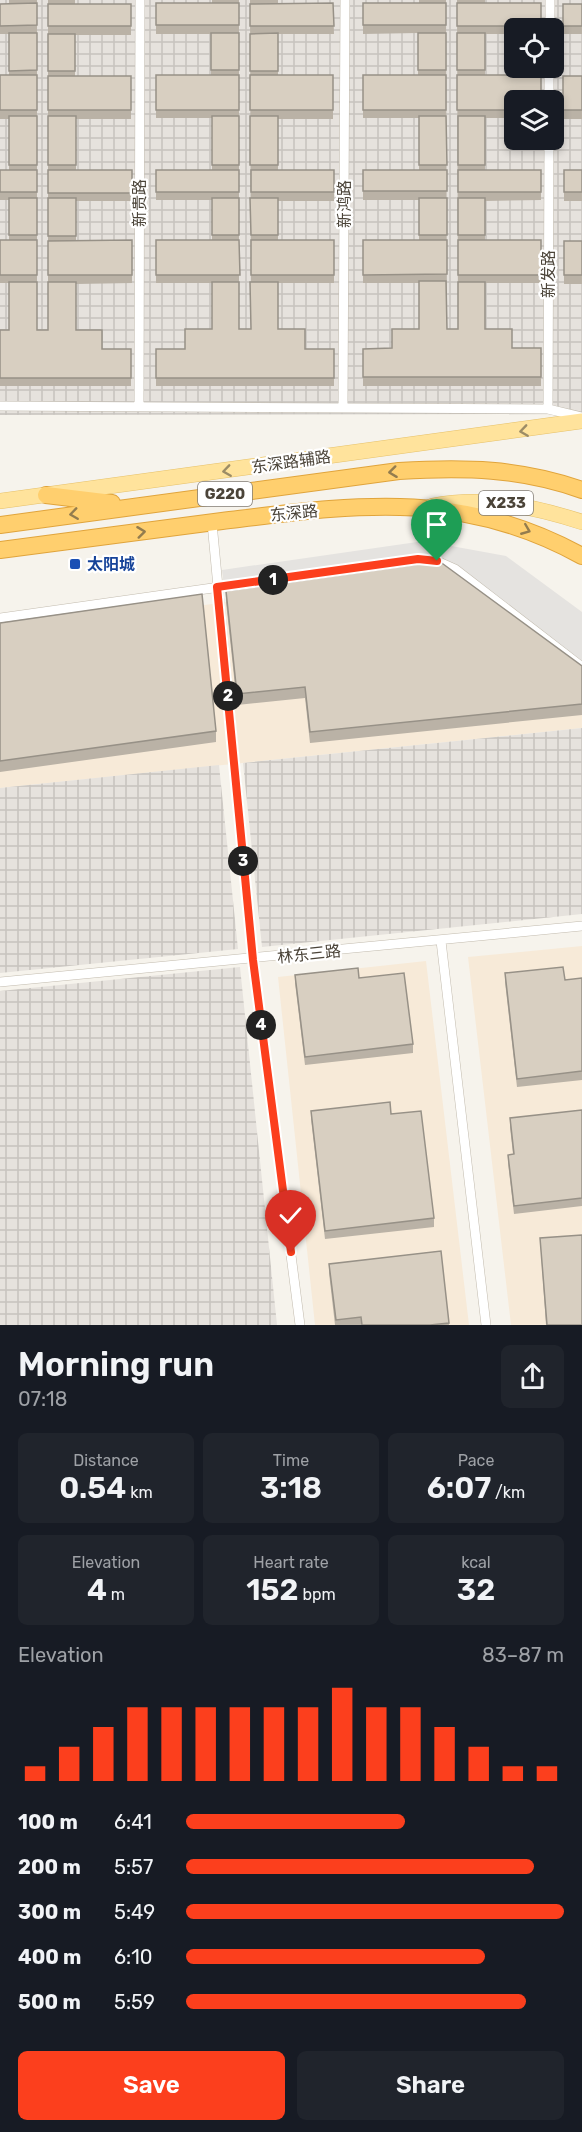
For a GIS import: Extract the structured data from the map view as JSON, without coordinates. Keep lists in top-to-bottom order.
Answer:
{
  "streets": {
    "highway": ["G220", "东深路"],
    "main road": ["东深路辅路", "X233"],
    "street": [
      "新贵路",
      "新鸿路",
      "新发路",
      "林东三路"
    ]
  },
  "crossings": [
    ["X233", "东深路"]
  ],
  "one_way": ["东深路辅路"],
  "places": {
    "transit": ["太阳城"]
  },
  "page": {
    "pins": [
      "1",
      "2",
      "3",
      "4"
    ],
    "heading": ["Morning run", "07:18"],
    "stats": [
      ["Distance", "0.54 km"],
      ["Time", "3:18"],
      ["Pace", "6:07 /km"],
      ["Elevation", "4 m"],
      ["Heart rate", "152 bpm"],
      ["kcal", "32"]
    ],
    "chart": ["Elevation", "83–87 m"],
    "list": [
      {
        "name": "100 m",
        "note": "6:41"
      },
      {
        "name": "200 m",
        "note": "5:57"
      },
      {
        "name": "300 m",
        "note": "5:49"
      },
      {
        "name": "400 m",
        "note": "6:10"
      },
      {
        "name": "500 m",
        "note": "5:59"
      }
    ],
    "buttons": ["Save", "Share"]
  }
}
